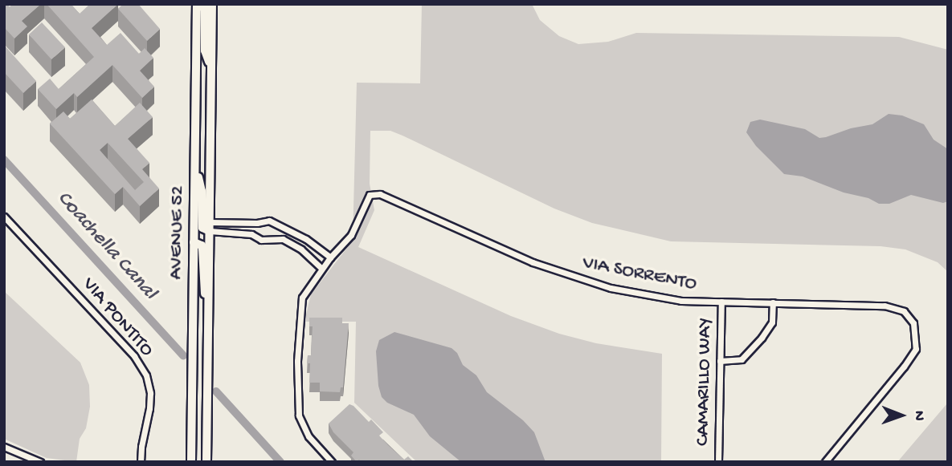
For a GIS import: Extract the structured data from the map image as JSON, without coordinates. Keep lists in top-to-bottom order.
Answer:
{
  "streets": {
    "main road": ["AVENUE 52"],
    "street": ["VIA SORRENTO", "VIA PONTITO", "CAMARILLO WAY"]
  },
  "crossings": [
    ["VIA SORRENTO", "CAMARILLO WAY"]
  ],
  "water": ["Coachella Canal"],
  "north": "right"
}
